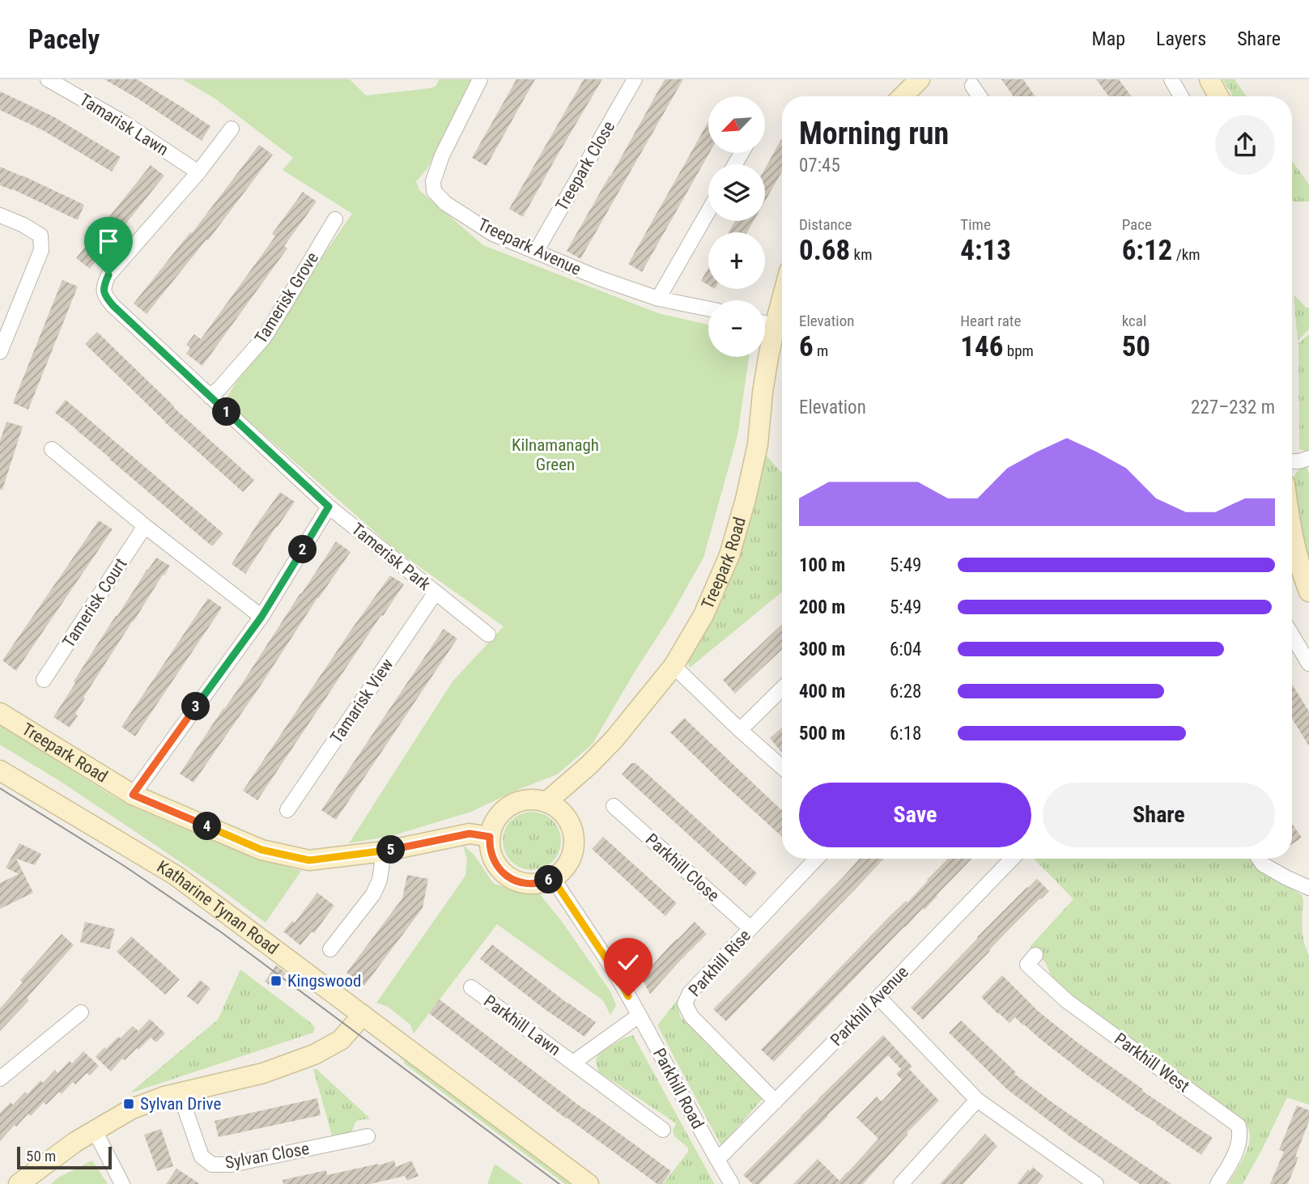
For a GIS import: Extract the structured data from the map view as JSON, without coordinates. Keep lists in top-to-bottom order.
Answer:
{
  "streets": {
    "street": [
      "Tamarisk Lawn",
      "Treepark Close",
      "Treepark Avenue",
      "Tamerisk Grove",
      "Tamerisk Park",
      "Treepark Road",
      "Tamerisk Court",
      "Tamarisk View",
      "Parkhill Close",
      "Katharine Tynan Road",
      "Parkhill Rise",
      "Parkhill Avenue",
      "Parkhill Lawn",
      "Parkhill West",
      "Parkhill Road",
      "Sylvan Close"
    ]
  },
  "crossings": [
    ["Tamarisk Lawn", "Tamerisk Park"],
    ["Treepark Close", "Treepark Avenue"],
    ["Tamerisk Grove", "Tamerisk Park"],
    ["Tamerisk Park", "Tamarisk View"],
    ["Treepark Road", "Parkhill Road"],
    ["Parkhill Close", "Parkhill Rise"],
    ["Parkhill Rise", "Parkhill Avenue"],
    ["Parkhill Avenue", "Parkhill Road"],
    ["Parkhill Lawn", "Parkhill Road"]
  ],
  "parks": ["Kilnamanagh Green"],
  "places": {
    "transit": ["Kingswood", "Sylvan Drive"]
  },
  "scale_bar": "50 m",
  "north": "bottom left",
  "page": {
    "header": "Pacely",
    "nav": ["Map", "Layers", "Share"],
    "map_buttons": ["+", "−"],
    "heading": ["Morning run", "07:45"],
    "stats": [
      ["Distance", "0.68 km"],
      ["Time", "4:13"],
      ["Pace", "6:12 /km"],
      ["Elevation", "6 m"],
      ["Heart rate", "146 bpm"],
      ["kcal", "50"]
    ],
    "chart": ["Elevation", "227–232 m"],
    "pins": [
      "1",
      "2",
      "3",
      "4",
      "5",
      "6"
    ],
    "list": [
      {
        "name": "100 m",
        "note": "5:49"
      },
      {
        "name": "200 m",
        "note": "5:49"
      },
      {
        "name": "300 m",
        "note": "6:04"
      },
      {
        "name": "400 m",
        "note": "6:28"
      },
      {
        "name": "500 m",
        "note": "6:18"
      }
    ],
    "buttons": ["Save", "Share"],
    "scale": "50 m"
  }
}
